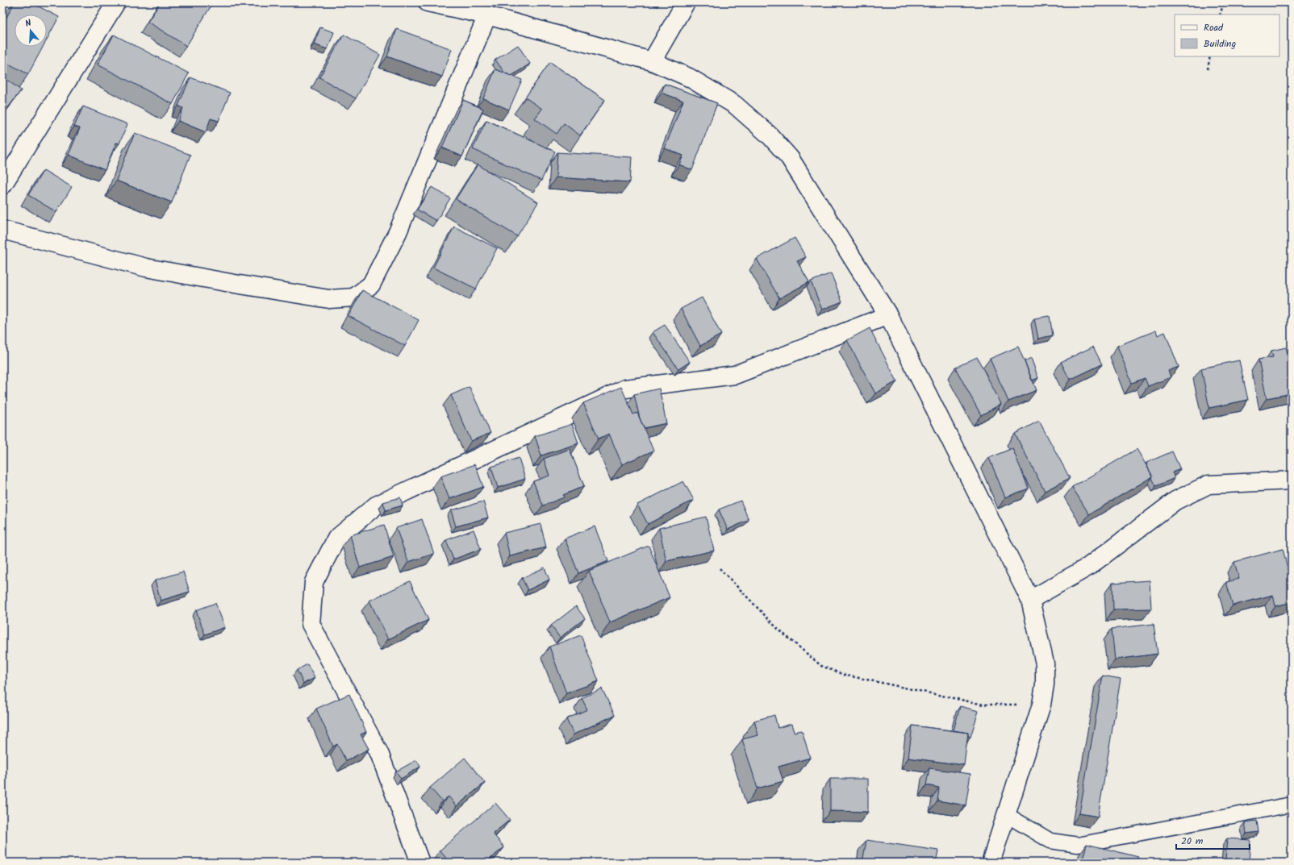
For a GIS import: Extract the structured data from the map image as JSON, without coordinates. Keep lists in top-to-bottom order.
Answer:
{
  "legend": ["Road", "Building"],
  "scale_bar": "20 m",
  "north": "top"
}
